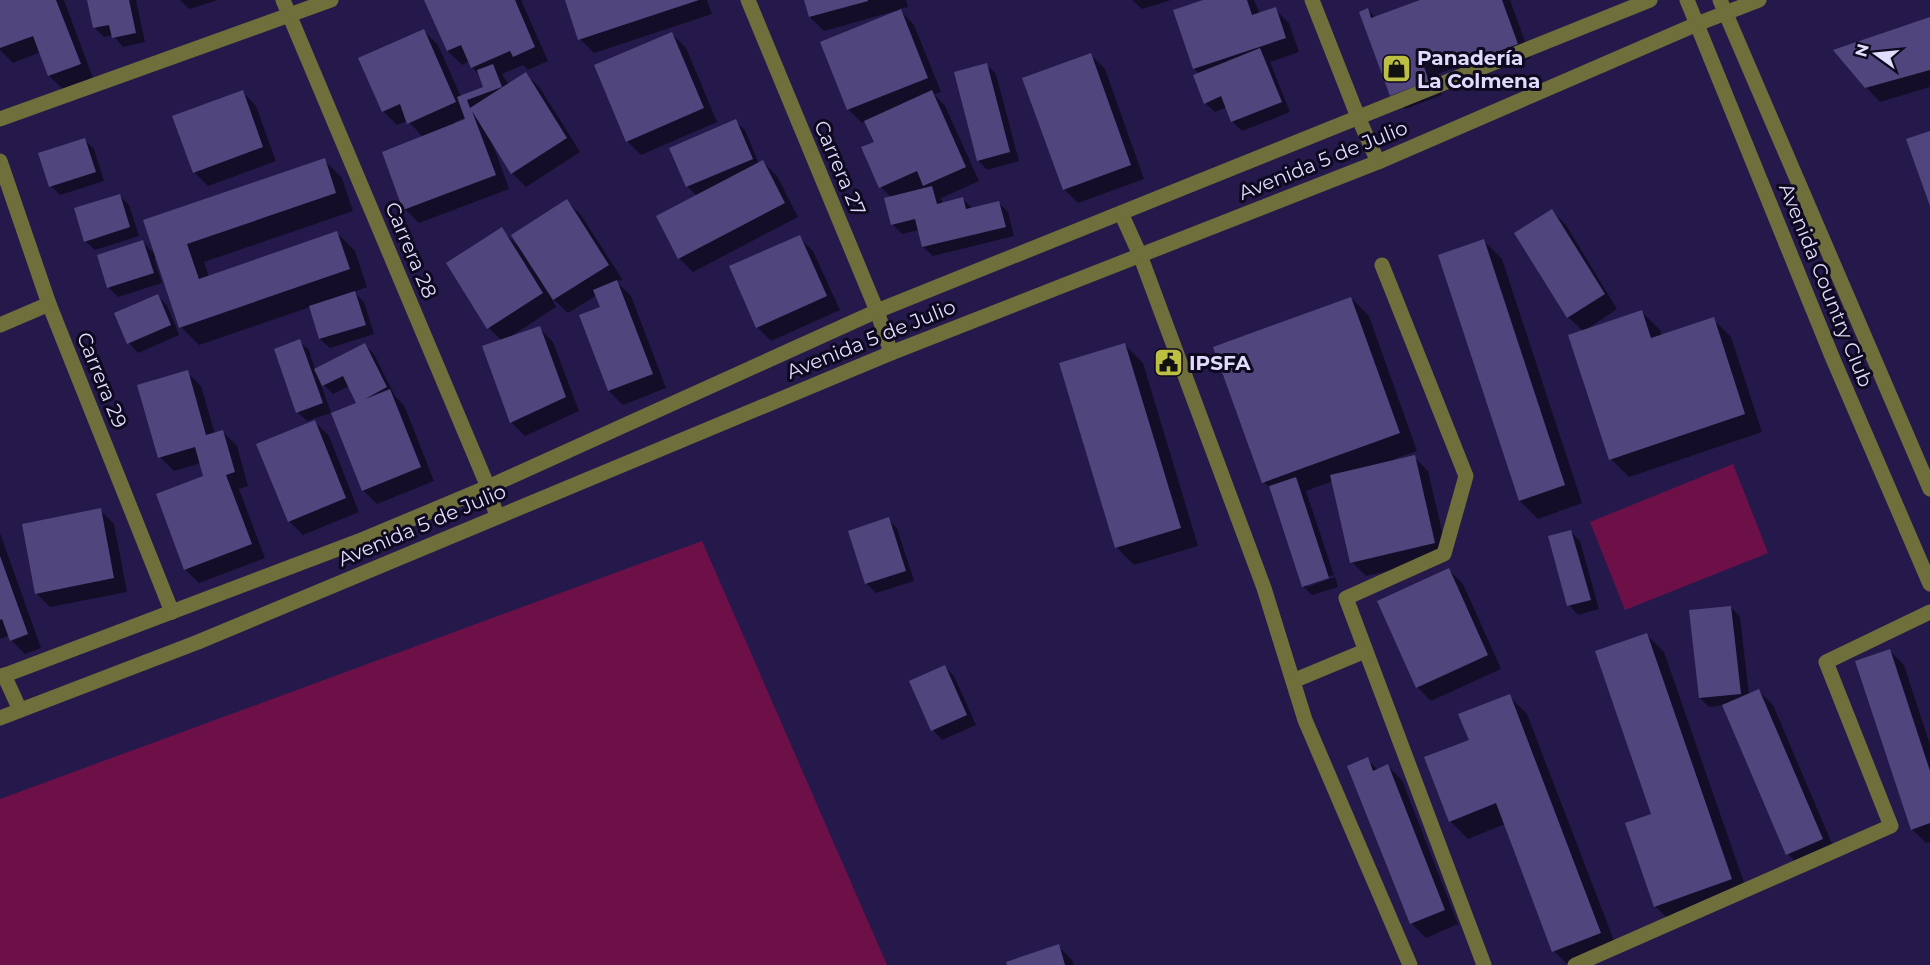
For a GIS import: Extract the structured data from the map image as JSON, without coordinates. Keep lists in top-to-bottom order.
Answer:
{
  "streets": {
    "street": [
      "Avenida 5 de Julio",
      "Carrera 27",
      "Carrera 28",
      "Avenida Country Club",
      "Carrera 29"
    ]
  },
  "crossings": [
    ["Avenida 5 de Julio", "Carrera 27"],
    ["Avenida 5 de Julio", "Carrera 28"],
    ["Avenida 5 de Julio", "Avenida Country Club"],
    ["Avenida 5 de Julio", "Carrera 29"]
  ],
  "places": {
    "shop": ["Panadería La Colmena"],
    "public building": ["IPSFA"]
  },
  "north": "left"
}
